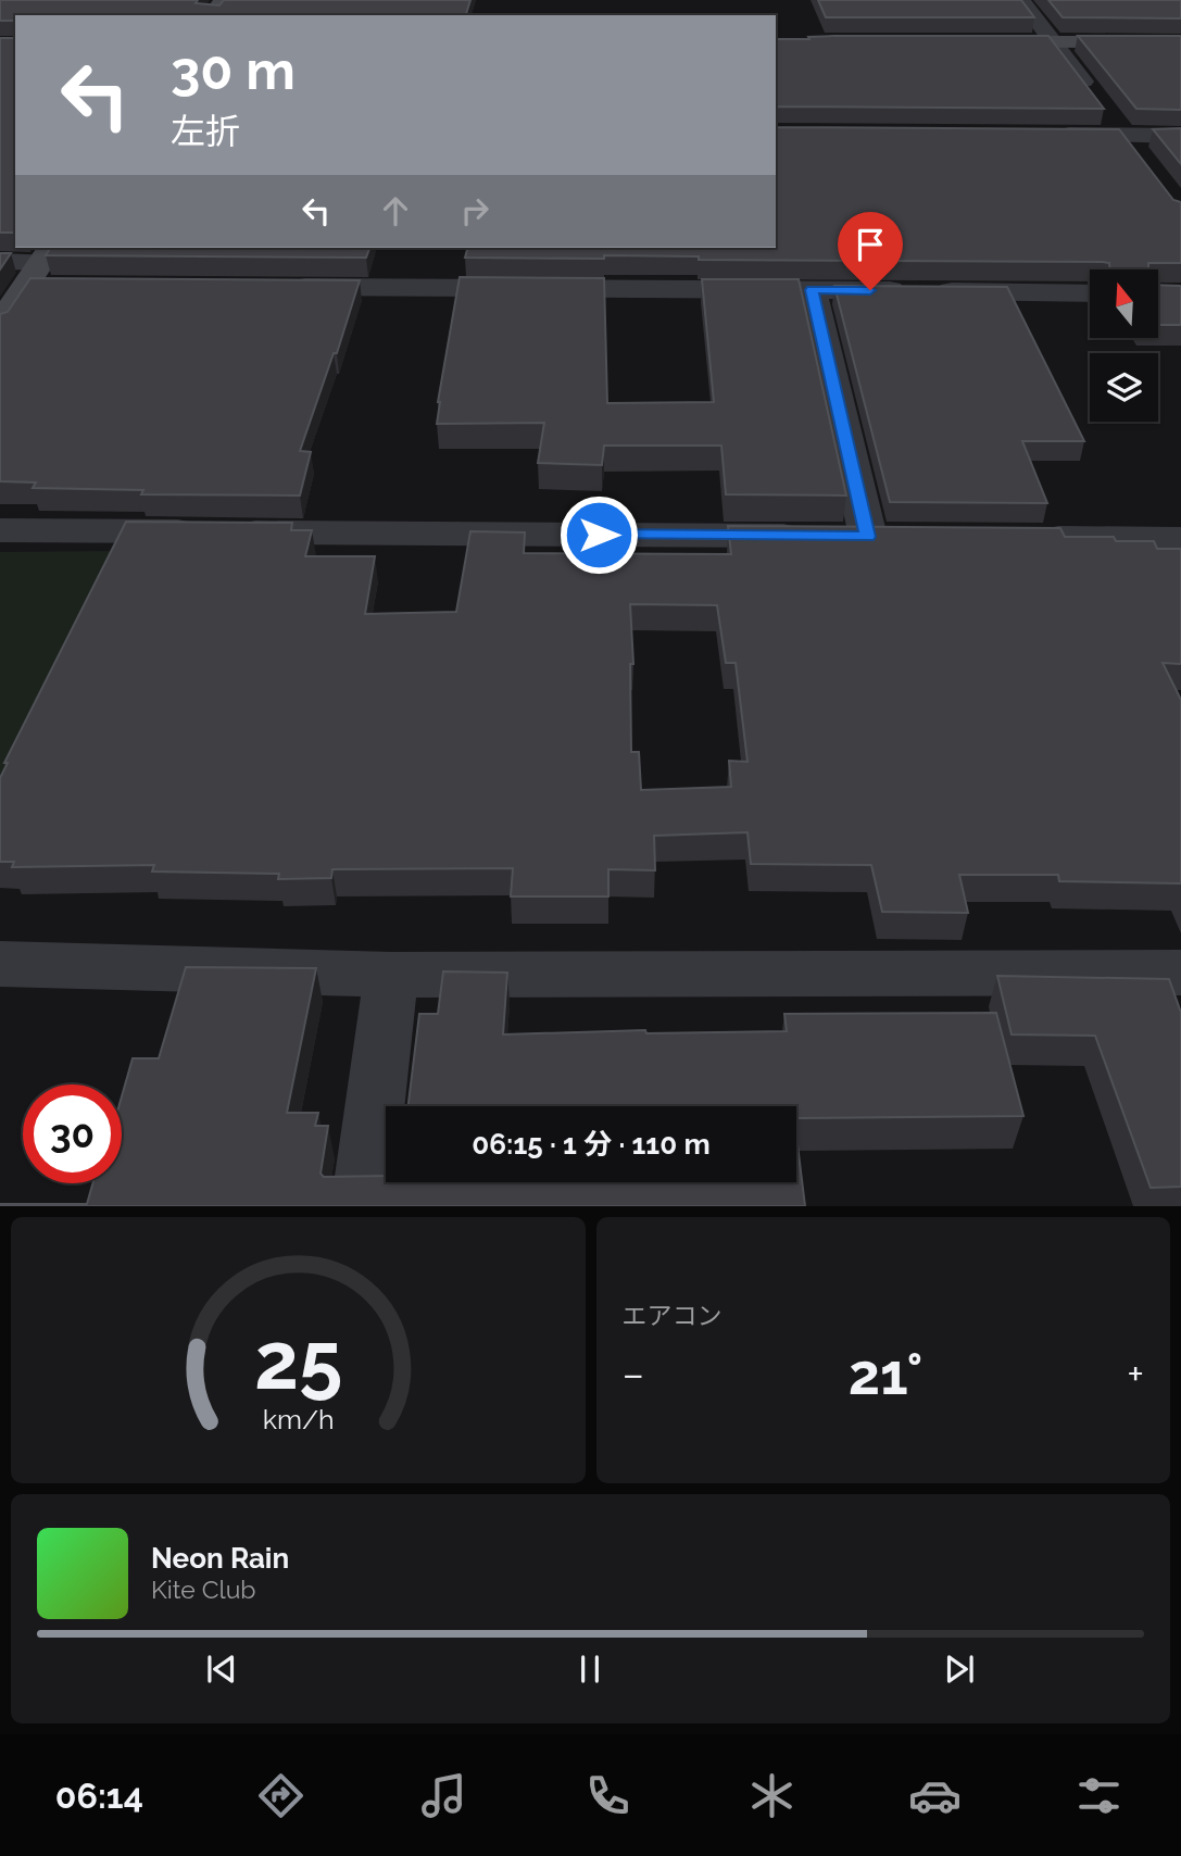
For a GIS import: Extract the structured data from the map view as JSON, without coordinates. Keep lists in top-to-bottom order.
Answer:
{
  "north": "top",
  "page": {
    "turn": ["30 m", "左折"],
    "limit": "30",
    "trip": "06:15 · 1 分 · 110 m",
    "tile": "エアコン",
    "heat": ["−", "21°", "+"],
    "song": ["Neon Rain", "Kite Club"],
    "tabs": "06:14",
    "gauge": ["25", "km/h"]
  }
}
